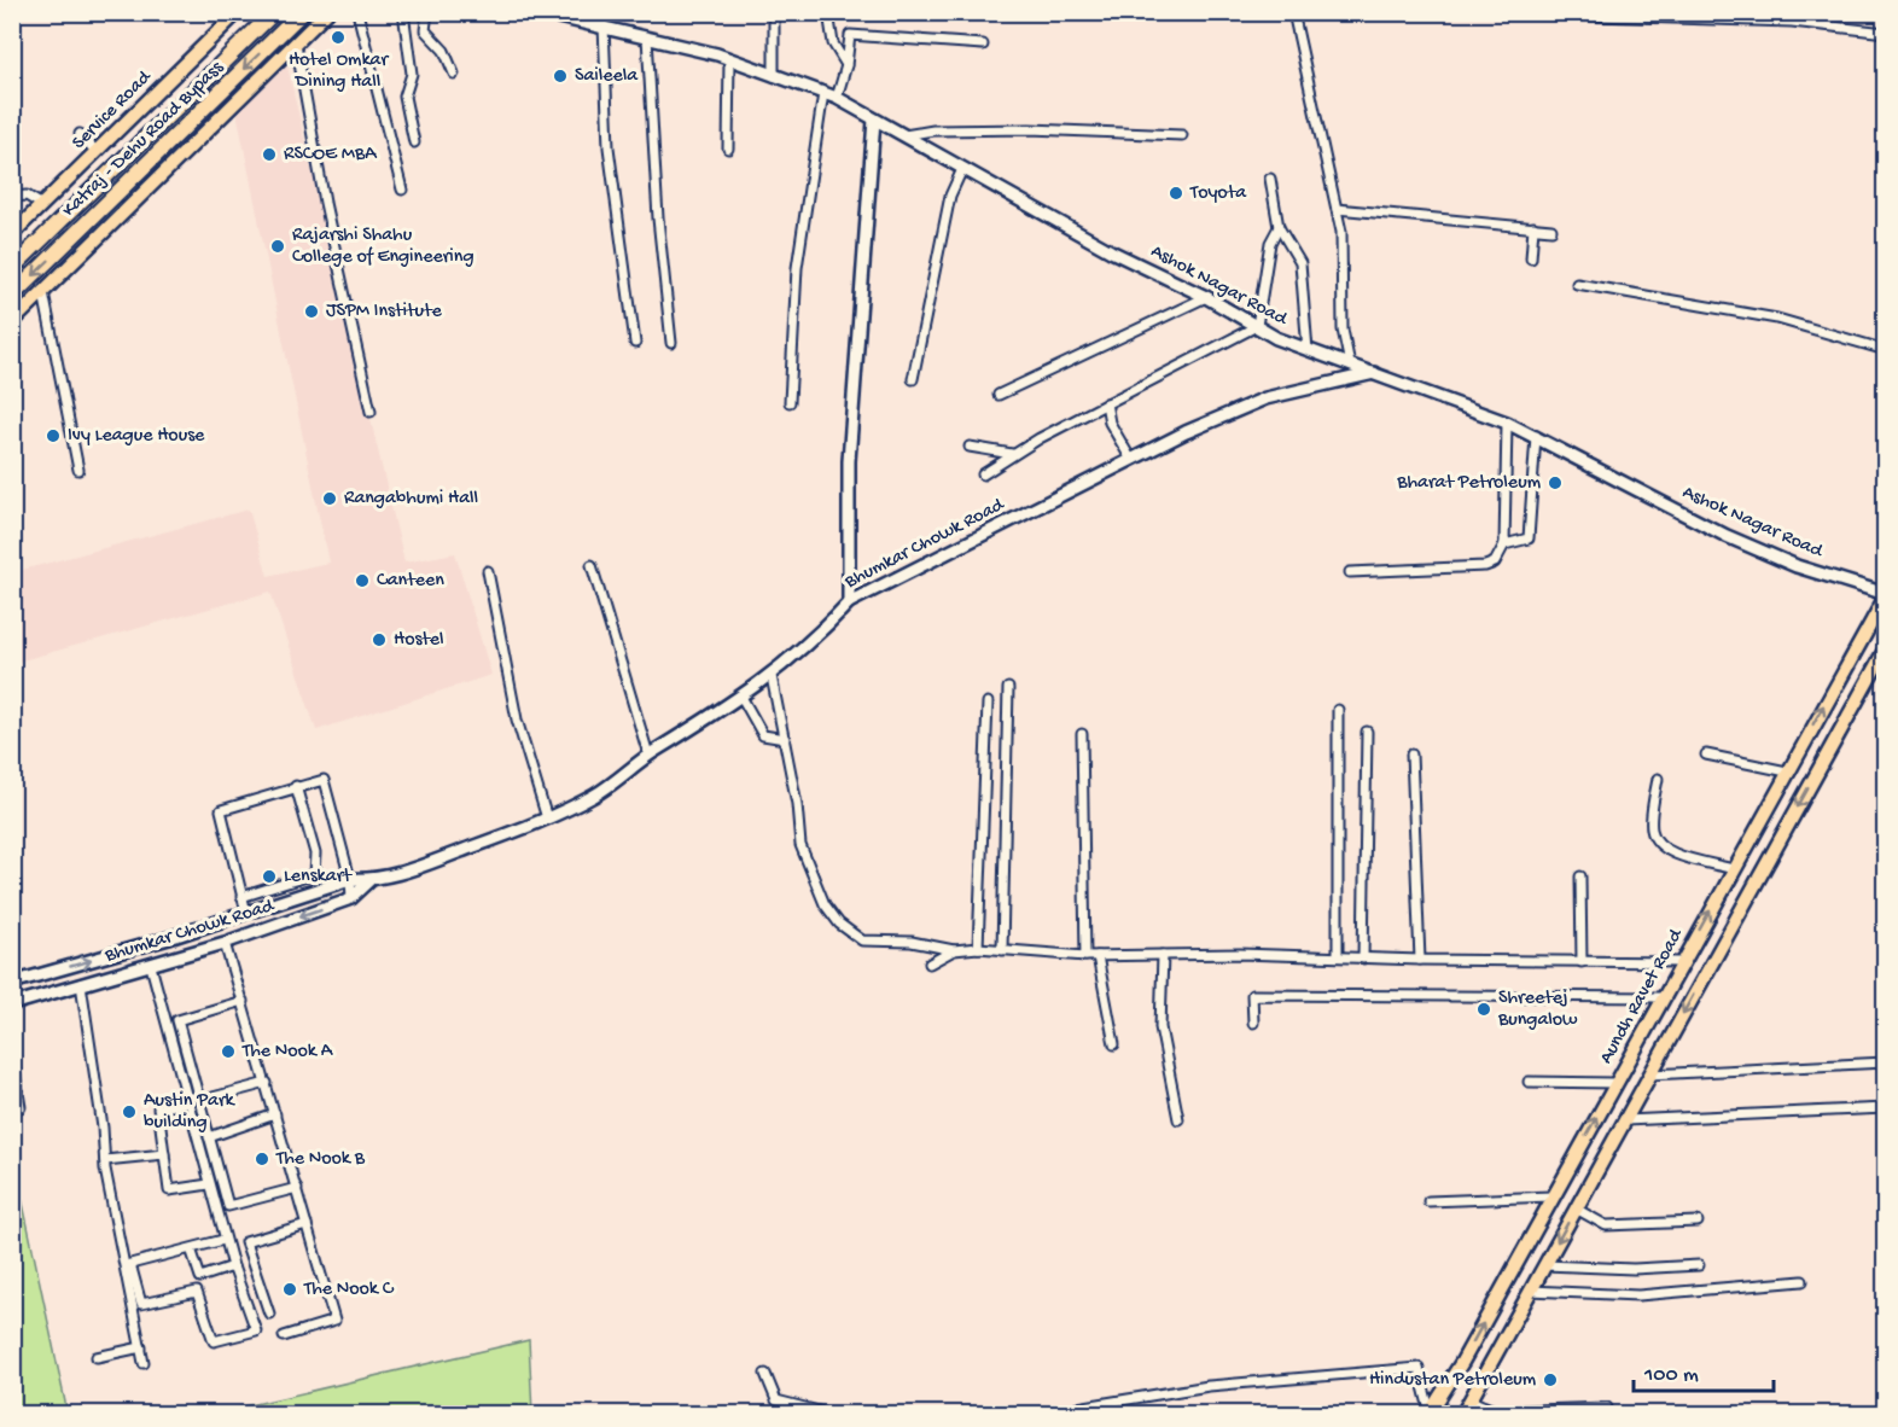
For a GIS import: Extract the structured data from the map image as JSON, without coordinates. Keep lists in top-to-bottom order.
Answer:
{
  "streets": {
    "highway": ["Katraj - Dehu Road Bypass"],
    "main road": ["Service Road", "Aundh Ravet Road"],
    "street": ["Ashok Nagar Road", "Bhumkar Chowk Road"]
  },
  "crossings": [
    ["Ashok Nagar Road", "Bhumkar Chowk Road"],
    ["Ashok Nagar Road", "Aundh Ravet Road"]
  ],
  "places": [
    "Hotel Omkar Dining Hall",
    "Saileela",
    "RSCOE MBA",
    "Toyota",
    "Rajarshi Shahu College of Engineering",
    "JSPM Institute",
    "Ivy League House",
    "Bharat Petroleum",
    "Rangabhumi Hall",
    "Canteen",
    "Hostel",
    "Lenskart",
    "Shreetej Bungalow",
    "The Nook A",
    "Austin Park building",
    "The Nook B",
    "The Nook C",
    "Hindustan Petroleum"
  ],
  "scale_bar": "100 m"
}
